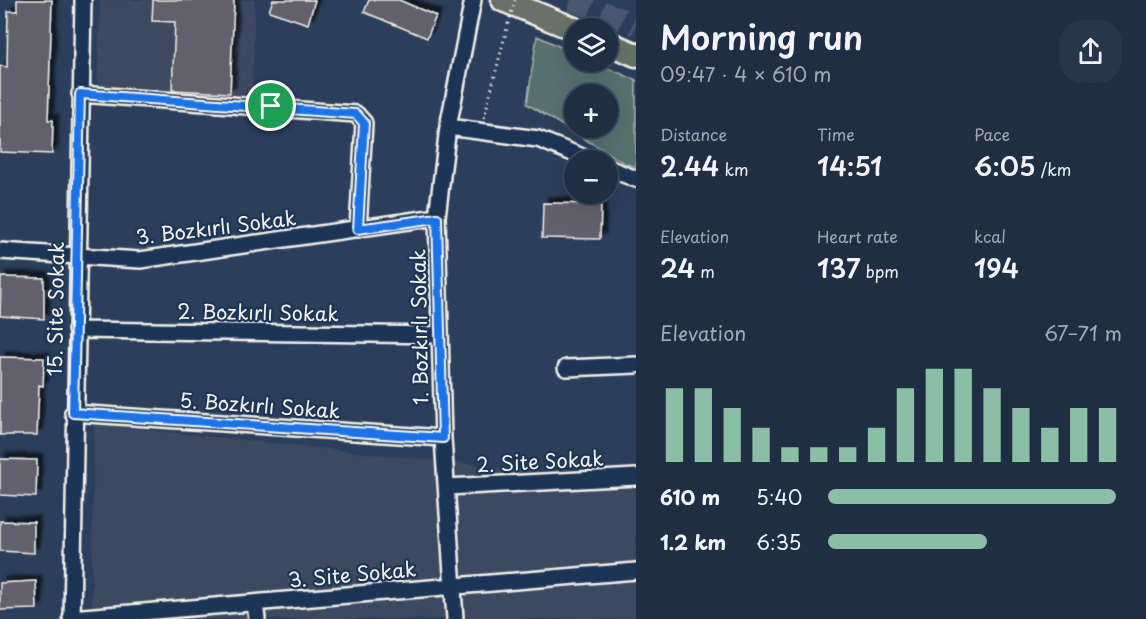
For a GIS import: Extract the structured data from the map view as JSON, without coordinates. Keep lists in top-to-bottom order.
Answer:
{
  "streets": {
    "street": [
      "3. Bozkırlı Sokak",
      "15. Site Sokak",
      "2. Bozkırlı Sokak",
      "1. Bozkırlı Sokak",
      "5. Bozkırlı Sokak",
      "2. Site Sokak",
      "3. Site Sokak"
    ]
  },
  "crossings": [
    ["3. Bozkırlı Sokak", "15. Site Sokak"],
    ["3. Bozkırlı Sokak", "1. Bozkırlı Sokak"],
    ["15. Site Sokak", "2. Bozkırlı Sokak"],
    ["15. Site Sokak", "5. Bozkırlı Sokak"],
    ["15. Site Sokak", "3. Site Sokak"],
    ["2. Bozkırlı Sokak", "1. Bozkırlı Sokak"],
    ["1. Bozkırlı Sokak", "5. Bozkırlı Sokak"],
    ["1. Bozkırlı Sokak", "2. Site Sokak"],
    ["1. Bozkırlı Sokak", "3. Site Sokak"]
  ],
  "page": {
    "heading": ["Morning run", "09:47 · 4 × 610 m"],
    "map_buttons": ["+", "−"],
    "stats": [
      ["Distance", "2.44 km"],
      ["Time", "14:51"],
      ["Pace", "6:05 /km"],
      ["Elevation", "24 m"],
      ["Heart rate", "137 bpm"],
      ["kcal", "194"]
    ],
    "chart": ["Elevation", "67–71 m"],
    "list": [
      {
        "name": "610 m",
        "note": "5:40"
      },
      {
        "name": "1.2 km",
        "note": "6:35"
      }
    ]
  }
}
